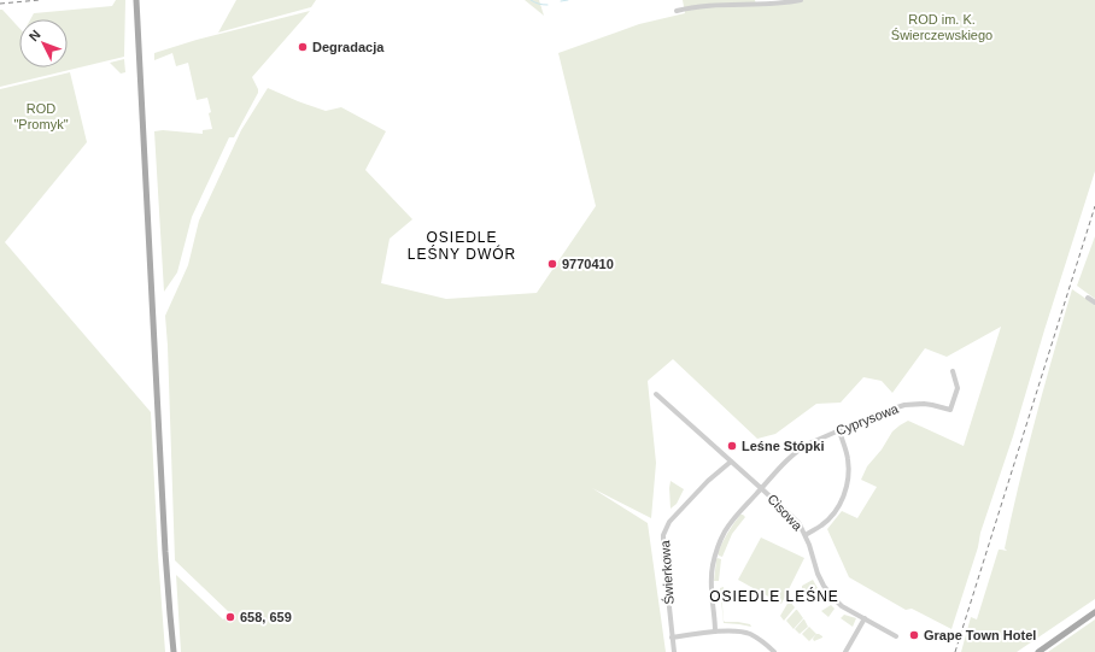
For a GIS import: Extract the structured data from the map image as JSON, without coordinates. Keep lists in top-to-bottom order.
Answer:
{
  "streets": {
    "street": ["Cyprysowa", "Cisowa", "Świerkowa"]
  },
  "crossings": [
    ["Cyprysowa", "Cisowa"],
    ["Cisowa", "Świerkowa"]
  ],
  "districts": ["OSIEDLE LEŚNY DWÓR", "OSIEDLE LEŚNE"],
  "parks": ["ROD im. K. Świerczewskiego", "ROD \"Promyk\""],
  "places": [
    "Degradacja",
    "9770410",
    "Leśne Stópki",
    "658, 659",
    "Grape Town Hotel"
  ],
  "north": "top left"
}
